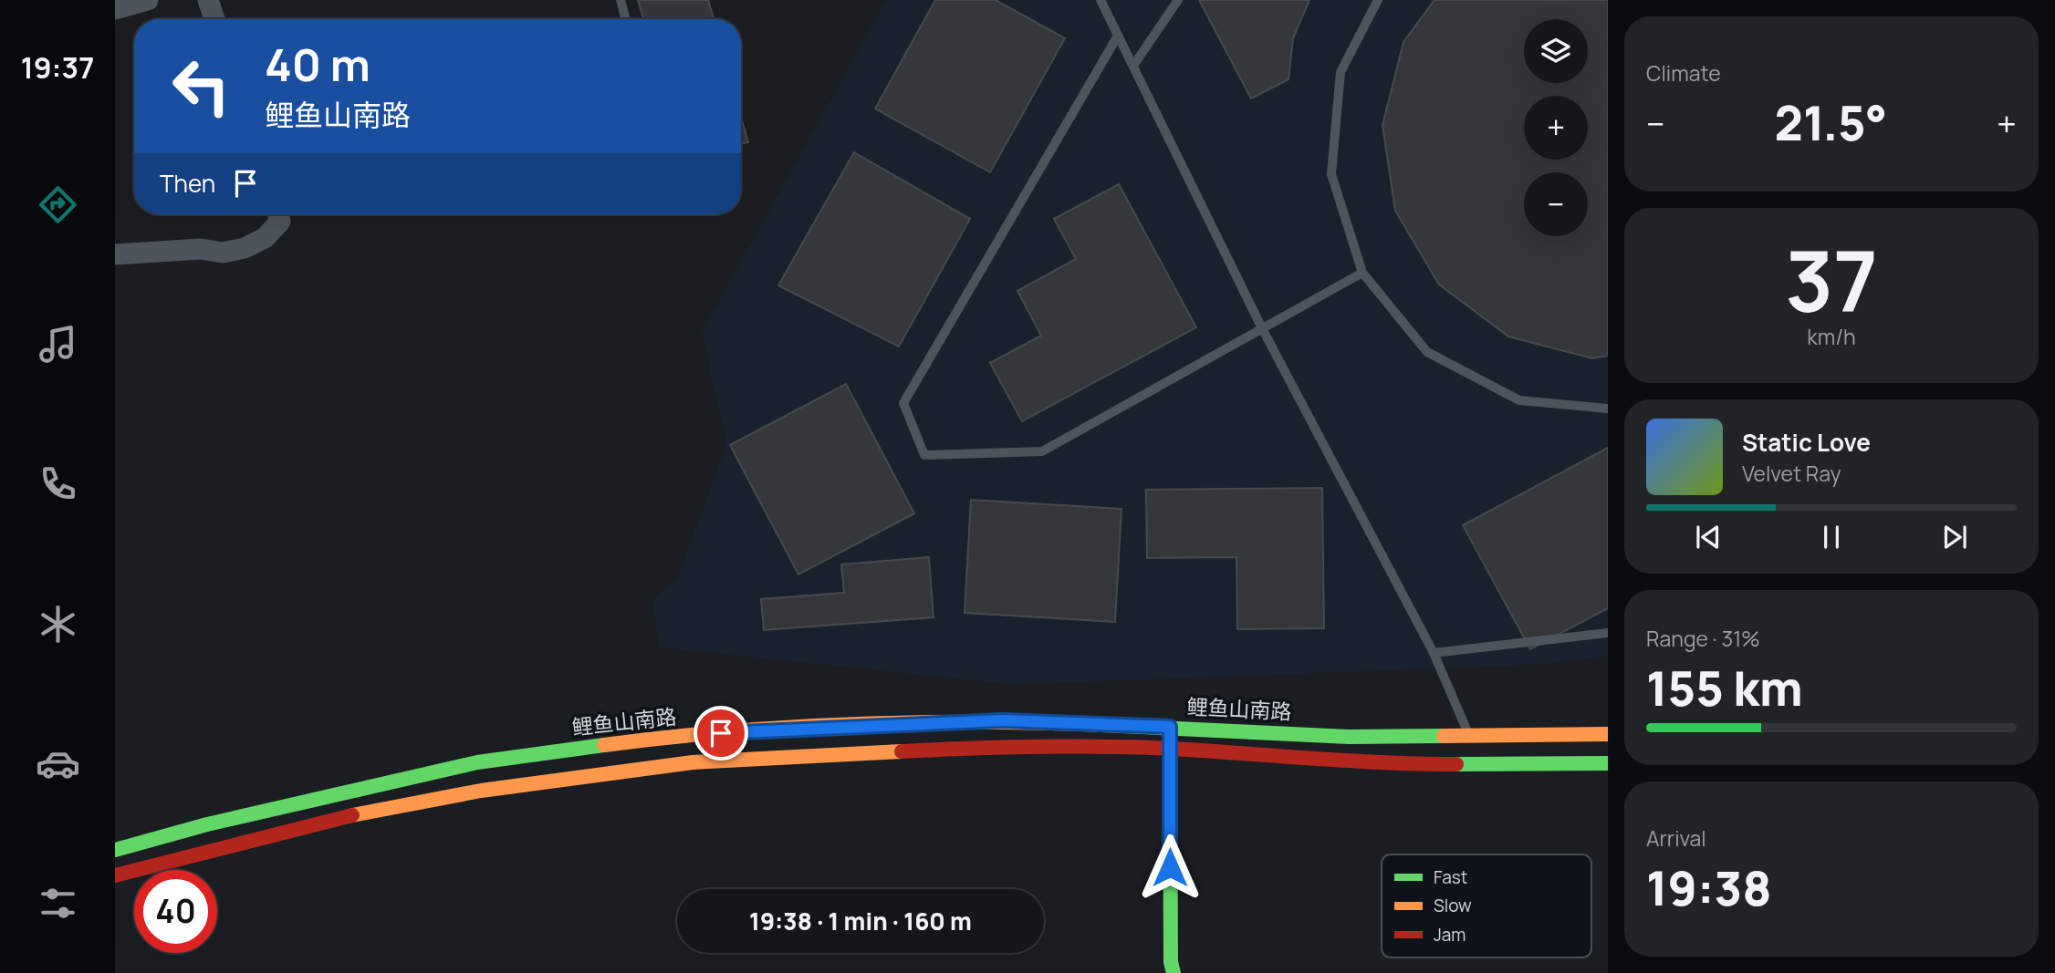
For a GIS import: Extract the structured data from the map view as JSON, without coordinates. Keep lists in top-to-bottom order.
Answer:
{
  "streets": {
    "main road": ["鲤鱼山南路"]
  },
  "legend": ["Fast", "Slow", "Jam"],
  "page": {
    "tabs": "19:37",
    "tile": [
      "Climate",
      ["37", "km/h"],
      ["Range · 31%", "155 km"],
      ["Arrival", "19:38"]
    ],
    "map_buttons": ["+", "−"],
    "turn": ["40 m", "鲤鱼山南路"],
    "heat": ["−", "21.5°", "+"],
    "then": "Then",
    "song": ["Static Love", "Velvet Ray"],
    "limit": "40",
    "trip": "19:38 · 1 min · 160 m"
  }
}
